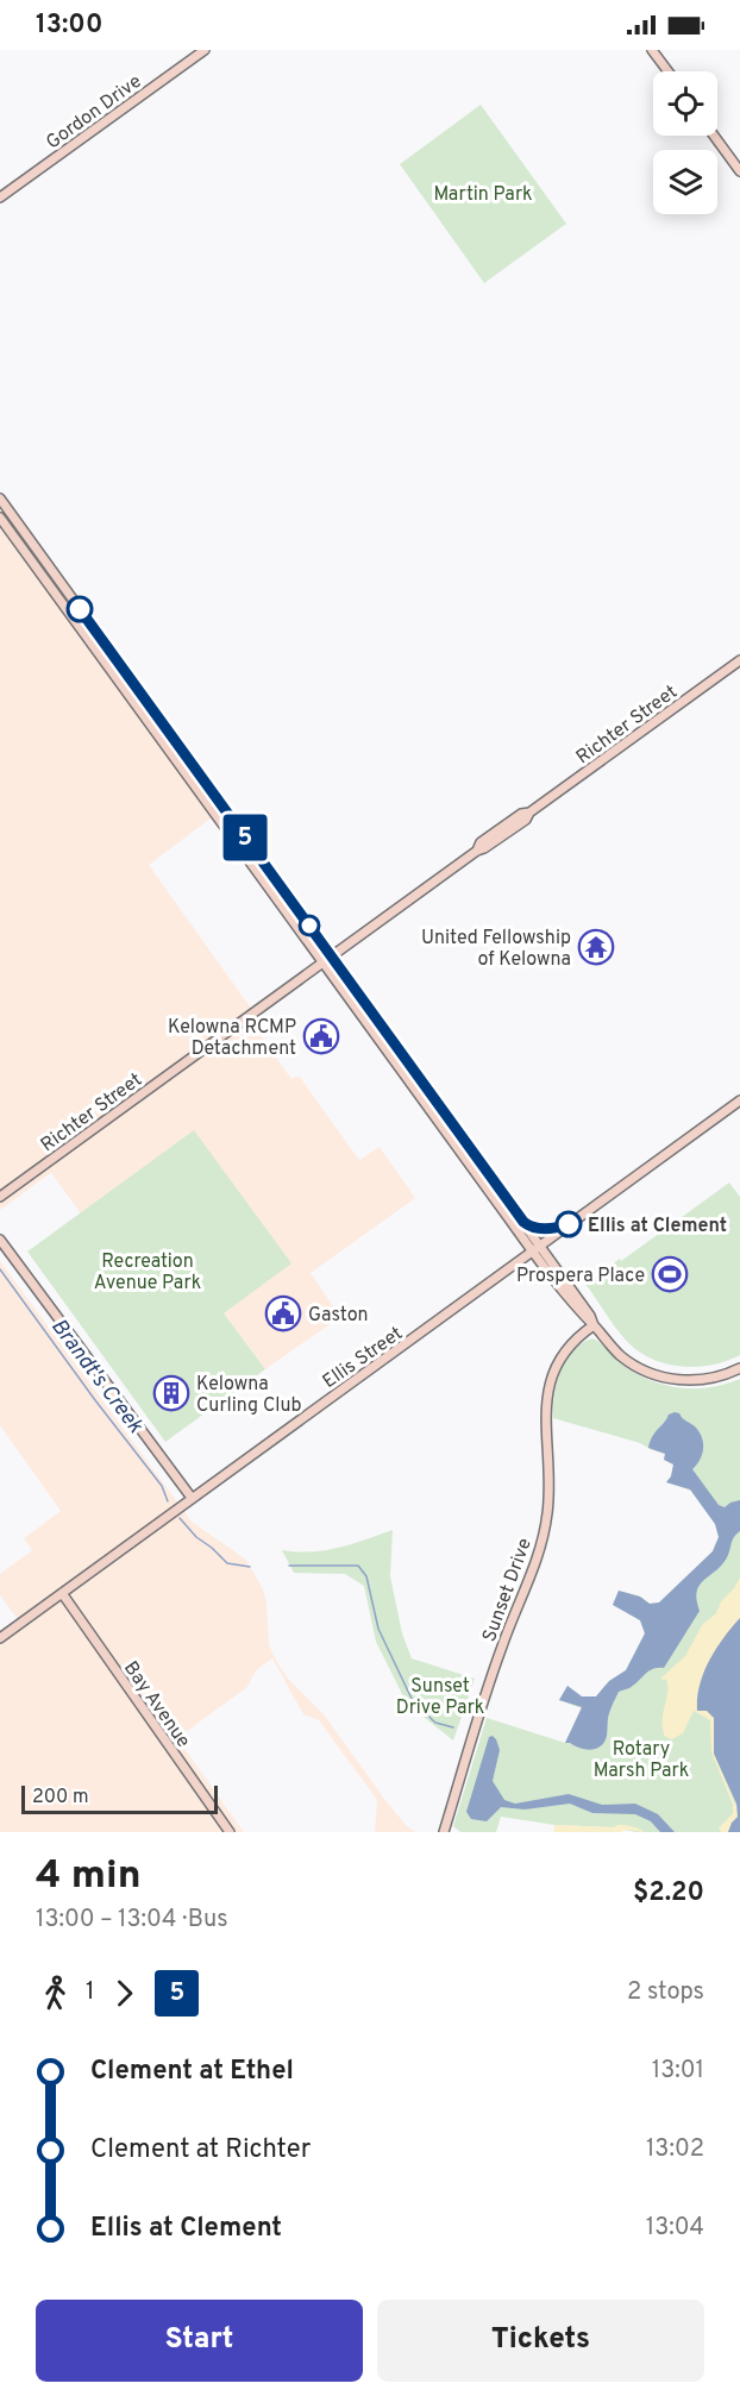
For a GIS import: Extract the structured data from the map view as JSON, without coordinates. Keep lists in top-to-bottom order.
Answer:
{
  "streets": {
    "main road": [
      "Gordon Drive",
      "Richter Street",
      "Ellis Street",
      "Sunset Drive",
      "Bay Avenue"
    ]
  },
  "crossings": [
    ["Ellis Street", "Bay Avenue"]
  ],
  "water": ["Brandt's Creek"],
  "parks": [
    "Martin Park",
    "Recreation Avenue Park",
    "Sunset Drive Park",
    "Rotary Marsh Park"
  ],
  "places": {
    "temple": ["United Fellowship of Kelowna"],
    "public building": ["Kelowna RCMP Detachment", "Gaston"],
    "other": ["Ellis at Clement"],
    "sports": ["Prospera Place"],
    "building": ["Kelowna Curling Club"]
  },
  "lines": ["bus line 5"],
  "scale_bar": "200 m",
  "page": {
    "status": "13:00",
    "on_map": "5",
    "scale": "200 m",
    "heading": ["4 min", "13:00 – 13:04 · Bus", "$2.20"],
    "legs": ["1", "5", "2 stops"],
    "list": [
      {
        "name": "Clement at Ethel",
        "value": "13:01"
      },
      {
        "name": "Clement at Richter",
        "value": "13:02"
      },
      {
        "name": "Ellis at Clement",
        "value": "13:04"
      }
    ],
    "buttons": ["Start", "Tickets"]
  }
}
